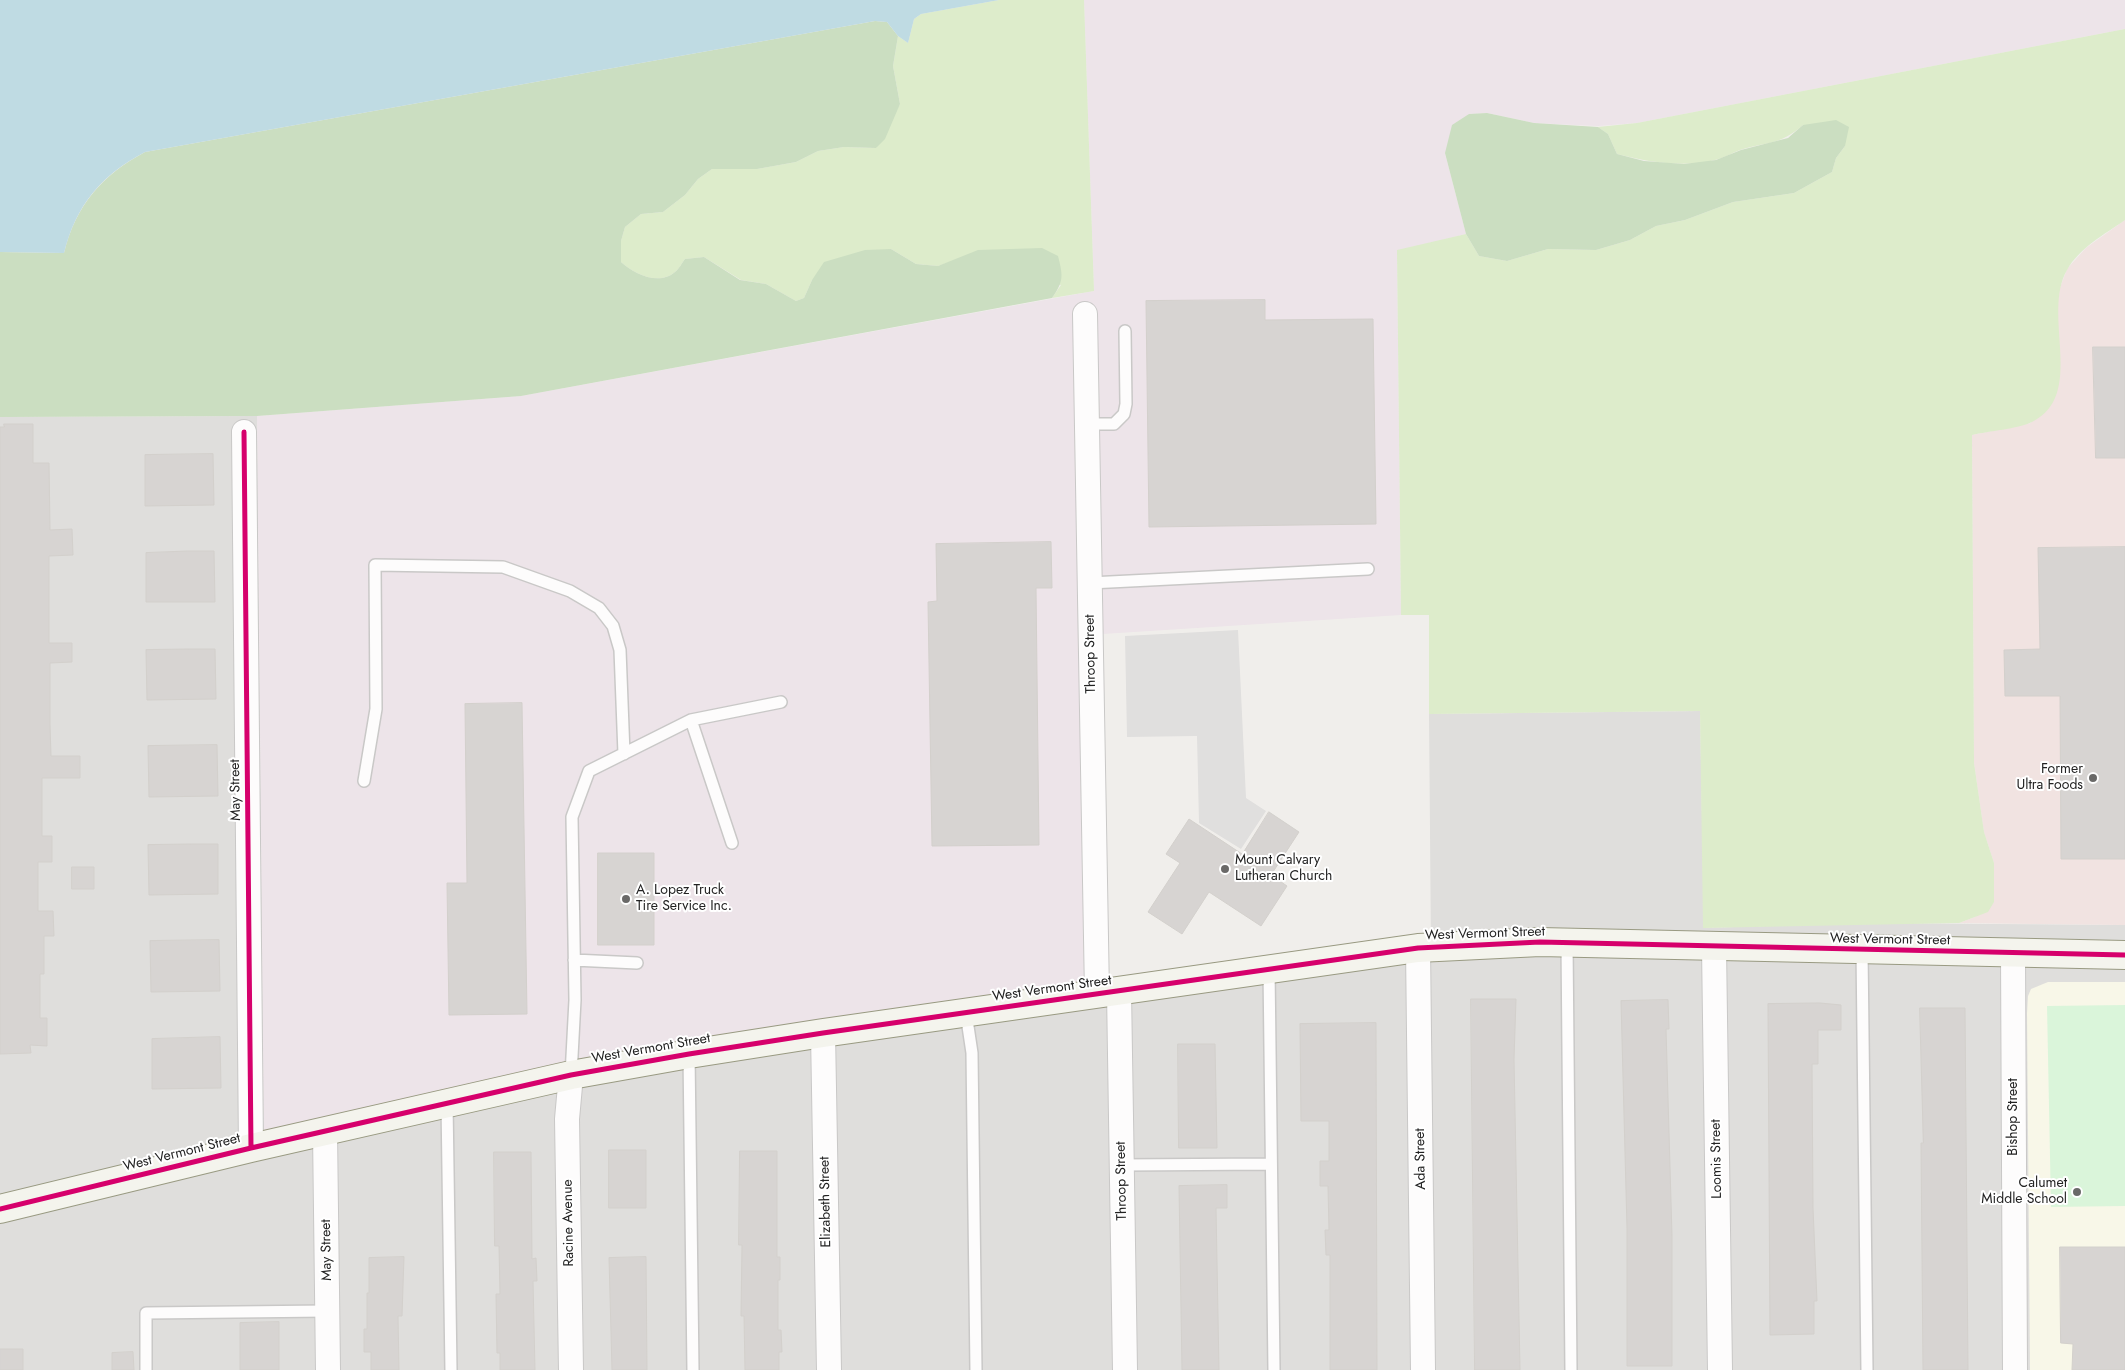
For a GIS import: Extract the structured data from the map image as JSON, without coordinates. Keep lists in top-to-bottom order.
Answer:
{
  "streets": {
    "street": [
      "Throop Street",
      "May Street",
      "West Vermont Street",
      "Bishop Street",
      "Ada Street",
      "Loomis Street",
      "Elizabeth Street",
      "Racine Avenue"
    ]
  },
  "crossings": [
    ["Throop Street", "West Vermont Street"],
    ["May Street", "West Vermont Street"],
    ["West Vermont Street", "Bishop Street"],
    ["West Vermont Street", "Ada Street"],
    ["West Vermont Street", "Loomis Street"],
    ["West Vermont Street", "Elizabeth Street"],
    ["West Vermont Street", "Racine Avenue"]
  ],
  "places": [
    "Former Ultra Foods",
    "Mount Calvary Lutheran Church",
    "A. Lopez Truck Tire Service Inc.",
    "Calumet Middle School"
  ]
}
